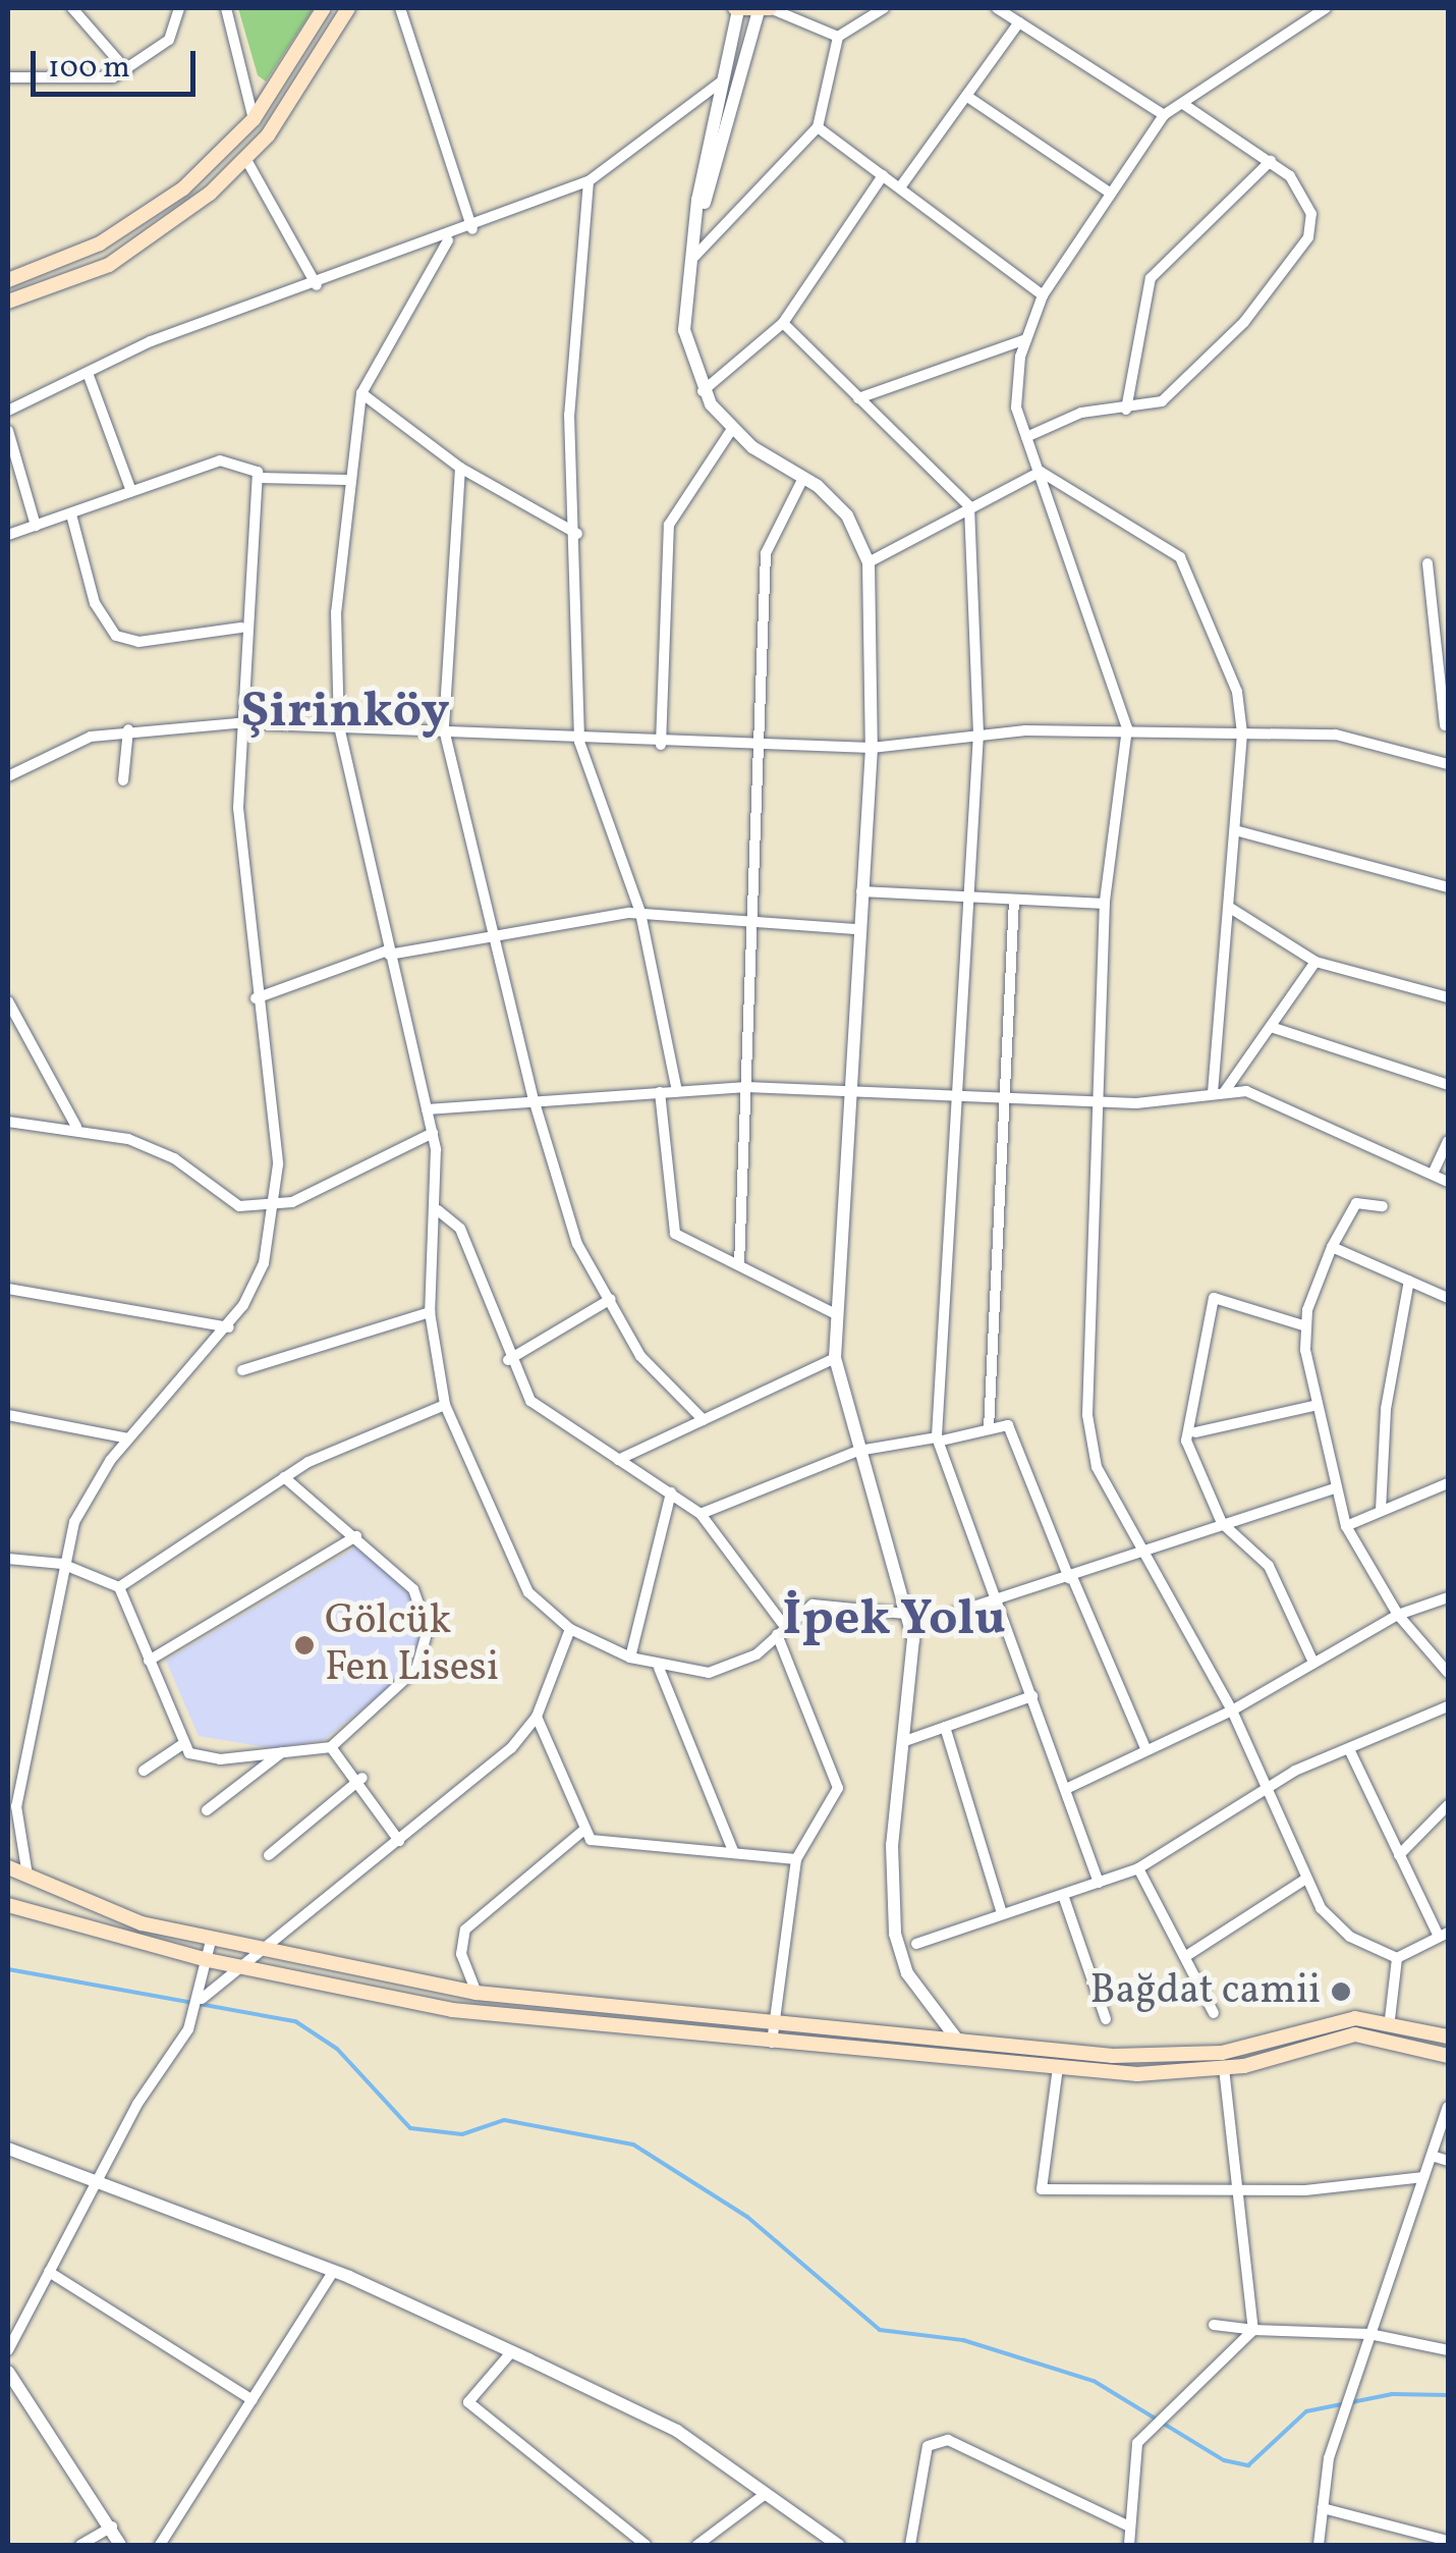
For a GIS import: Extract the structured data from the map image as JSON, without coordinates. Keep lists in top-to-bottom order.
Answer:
{
  "districts": ["Şirinköy", "İpek Yolu"],
  "places": ["Gölcük Fen Lisesi", "Bağdat camii"],
  "scale_bar": "100 m"
}
